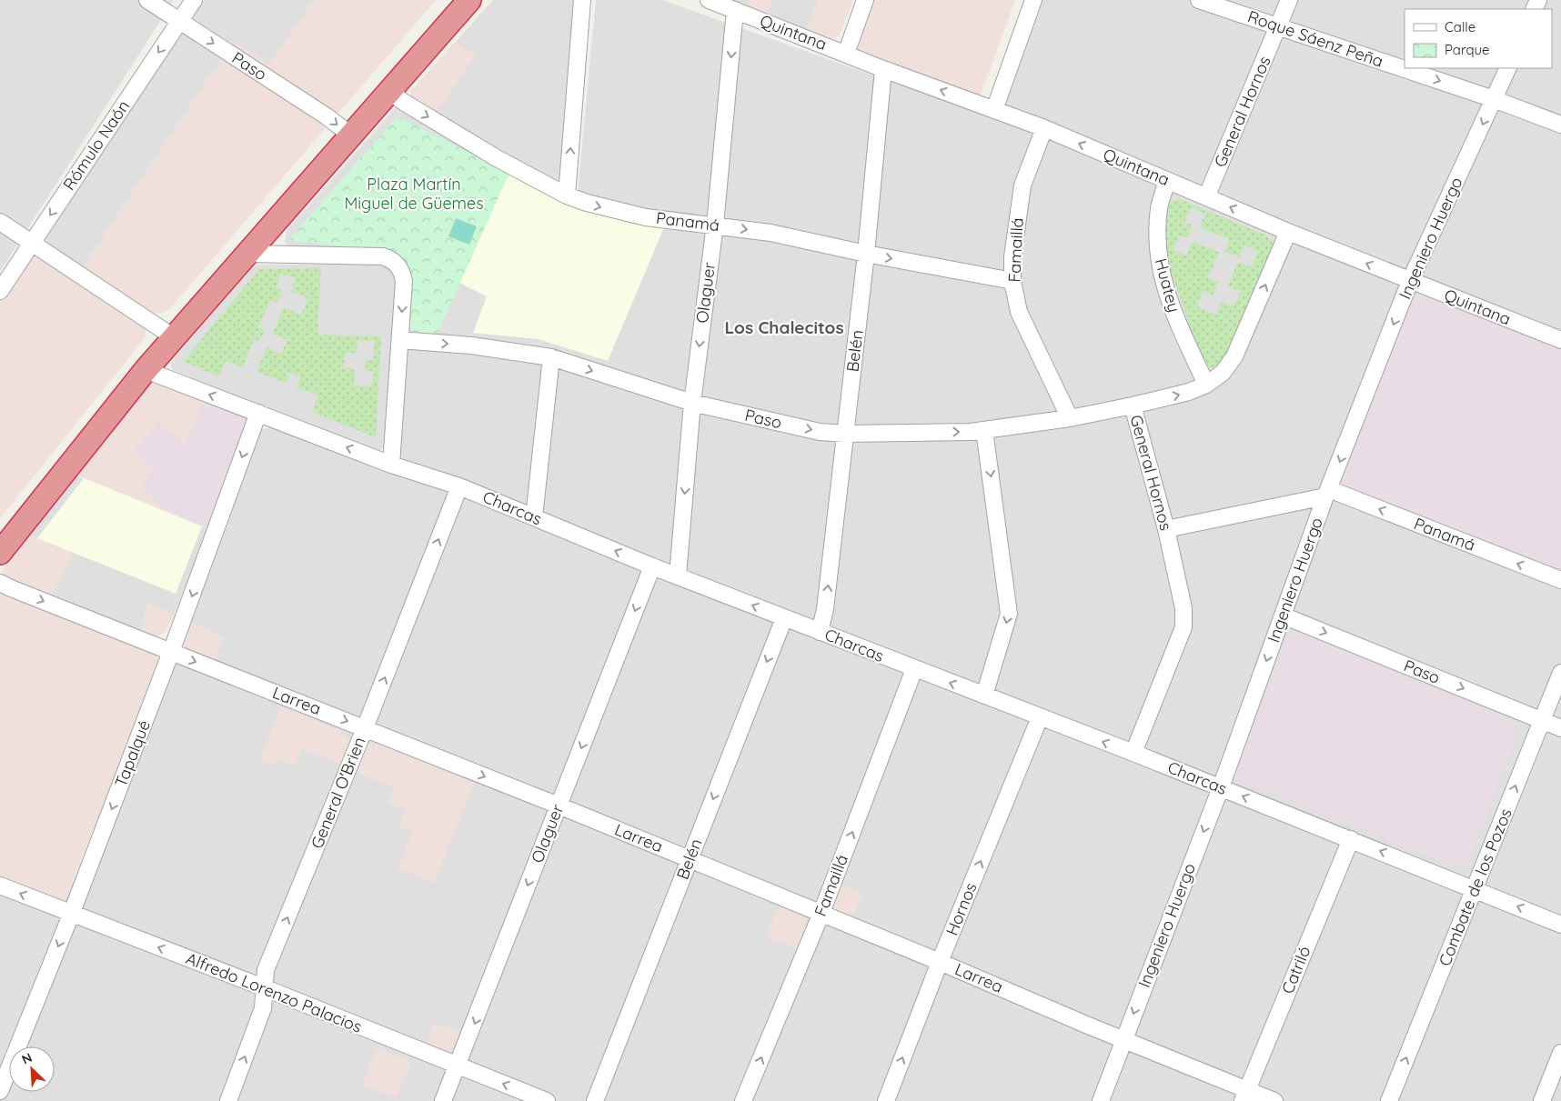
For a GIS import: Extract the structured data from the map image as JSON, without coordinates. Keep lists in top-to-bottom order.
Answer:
{
  "streets": {
    "street": [
      "Quintana",
      "Roque Sáenz Peña",
      "Paso",
      "General Hornos",
      "Rómulo Naón",
      "Panamá",
      "Ingeniero Huergo",
      "Famaillá",
      "Huatey",
      "Olaguer",
      "Belén",
      "Charcas",
      "Larrea",
      "Tapalqué",
      "General O'Brien",
      "Combate de los Pozos",
      "Hornos",
      "Catriló",
      "Alfredo Lorenzo Palacios"
    ]
  },
  "crossings": [
    ["Quintana", "General Hornos"],
    ["Quintana", "Ingeniero Huergo"],
    ["Quintana", "Famaillá"],
    ["Quintana", "Huatey"],
    ["Quintana", "Olaguer"],
    ["Quintana", "Belén"],
    ["Roque Sáenz Peña", "General Hornos"],
    ["Roque Sáenz Peña", "Ingeniero Huergo"],
    ["Paso", "General Hornos"],
    ["Paso", "Rómulo Naón"],
    ["Paso", "Ingeniero Huergo"],
    ["Paso", "Famaillá"],
    ["Paso", "Olaguer"],
    ["Paso", "Belén"],
    ["Paso", "Combate de los Pozos"],
    ["General Hornos", "Huatey"],
    ["General Hornos", "Charcas"],
    ["Panamá", "Ingeniero Huergo"],
    ["Panamá", "Famaillá"],
    ["Panamá", "Olaguer"],
    ["Panamá", "Belén"],
    ["Ingeniero Huergo", "Charcas"],
    ["Ingeniero Huergo", "Larrea"],
    ["Famaillá", "Charcas"],
    ["Famaillá", "Larrea"],
    ["Olaguer", "Charcas"],
    ["Olaguer", "Larrea"],
    ["Olaguer", "Alfredo Lorenzo Palacios"],
    ["Belén", "Charcas"],
    ["Belén", "Larrea"],
    ["Charcas", "Tapalqué"],
    ["Charcas", "General O'Brien"],
    ["Charcas", "Combate de los Pozos"],
    ["Charcas", "Hornos"],
    ["Charcas", "Catriló"],
    ["Larrea", "Tapalqué"],
    ["Larrea", "General O'Brien"],
    ["Larrea", "Hornos"],
    ["Larrea", "Catriló"],
    ["Tapalqué", "Alfredo Lorenzo Palacios"],
    ["General O'Brien", "Alfredo Lorenzo Palacios"]
  ],
  "one_way": [
    "Quintana",
    "Roque Sáenz Peña",
    "Paso",
    "Rómulo Naón",
    "Ingeniero Huergo",
    "Famaillá",
    "Olaguer",
    "Charcas",
    "Larrea",
    "Tapalqué",
    "General O'Brien",
    "Combate de los Pozos",
    "Hornos",
    "Alfredo Lorenzo Palacios"
  ],
  "districts": ["Los Chalecitos"],
  "parks": ["Plaza Martín Miguel de Güemes"],
  "legend": ["Calle", "Parque"],
  "north": "top left"
}
